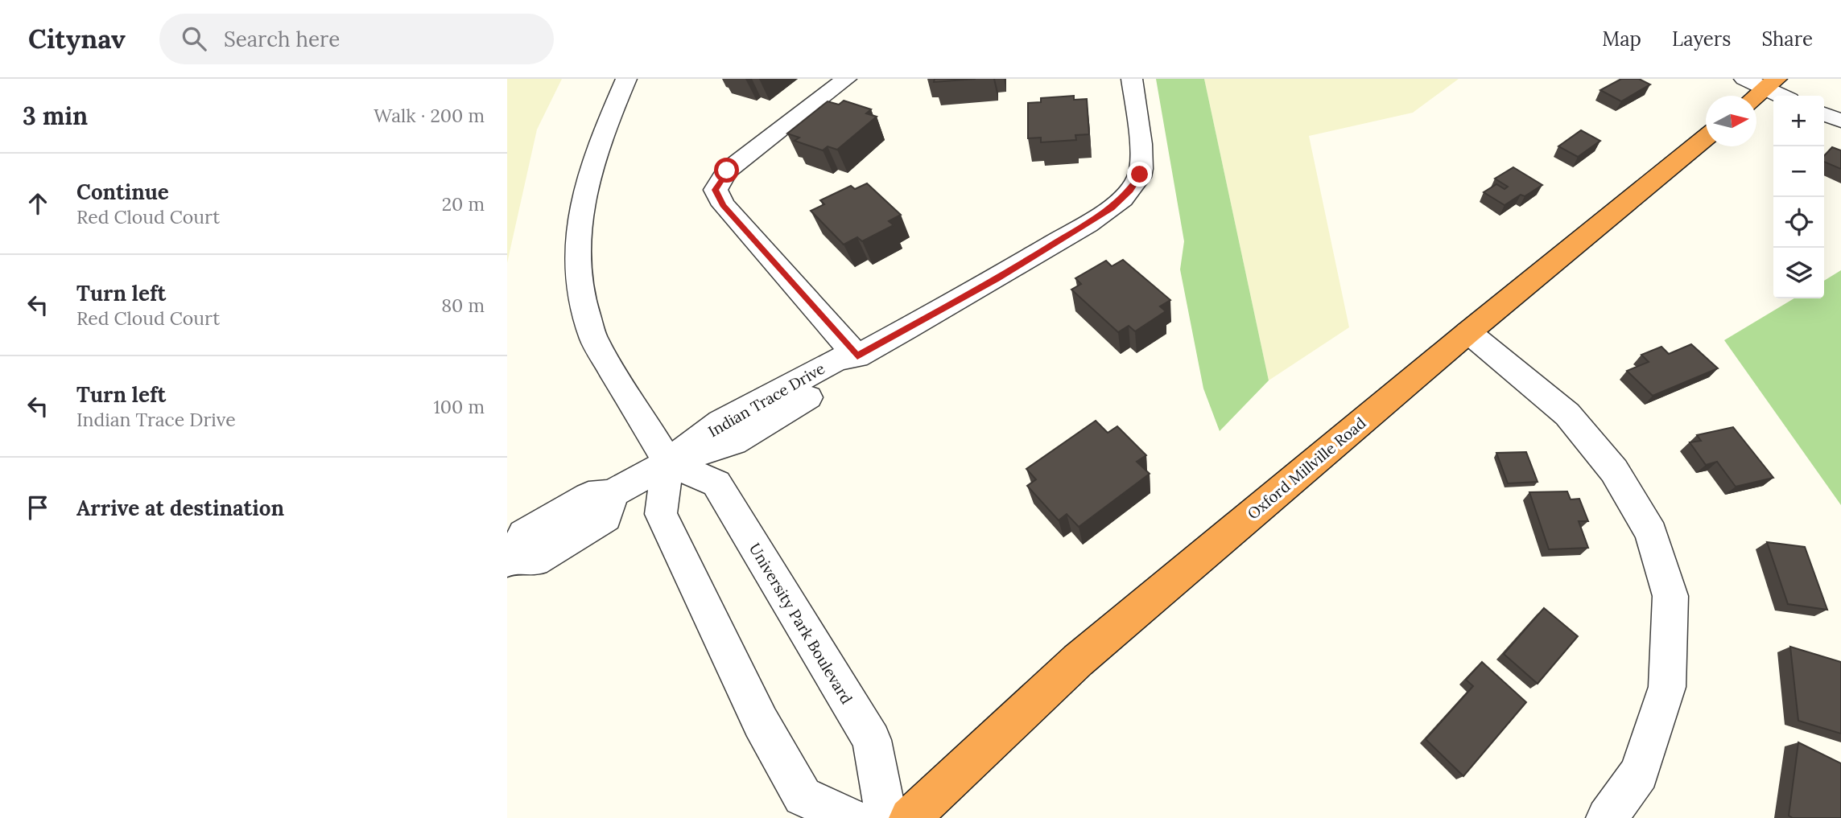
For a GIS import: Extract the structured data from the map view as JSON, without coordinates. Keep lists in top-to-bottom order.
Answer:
{
  "streets": {
    "highway": ["Oxford Millville Road"],
    "street": ["Indian Trace Drive", "University Park Boulevard"]
  },
  "crossings": [
    ["Indian Trace Drive", "University Park Boulevard"]
  ],
  "north": "right",
  "page": {
    "header": "Citynav",
    "search": "Search here",
    "nav": ["Map", "Layers", "Share"],
    "heading": ["3 min", "Walk · 200 m"],
    "map_buttons": ["+", "−"],
    "list": [
      ["Continue", "Red Cloud Court", "20 m"],
      ["Turn left", "Red Cloud Court", "80 m"],
      ["Turn left", "Indian Trace Drive", "100 m"],
      "Arrive at destination"
    ]
  }
}
